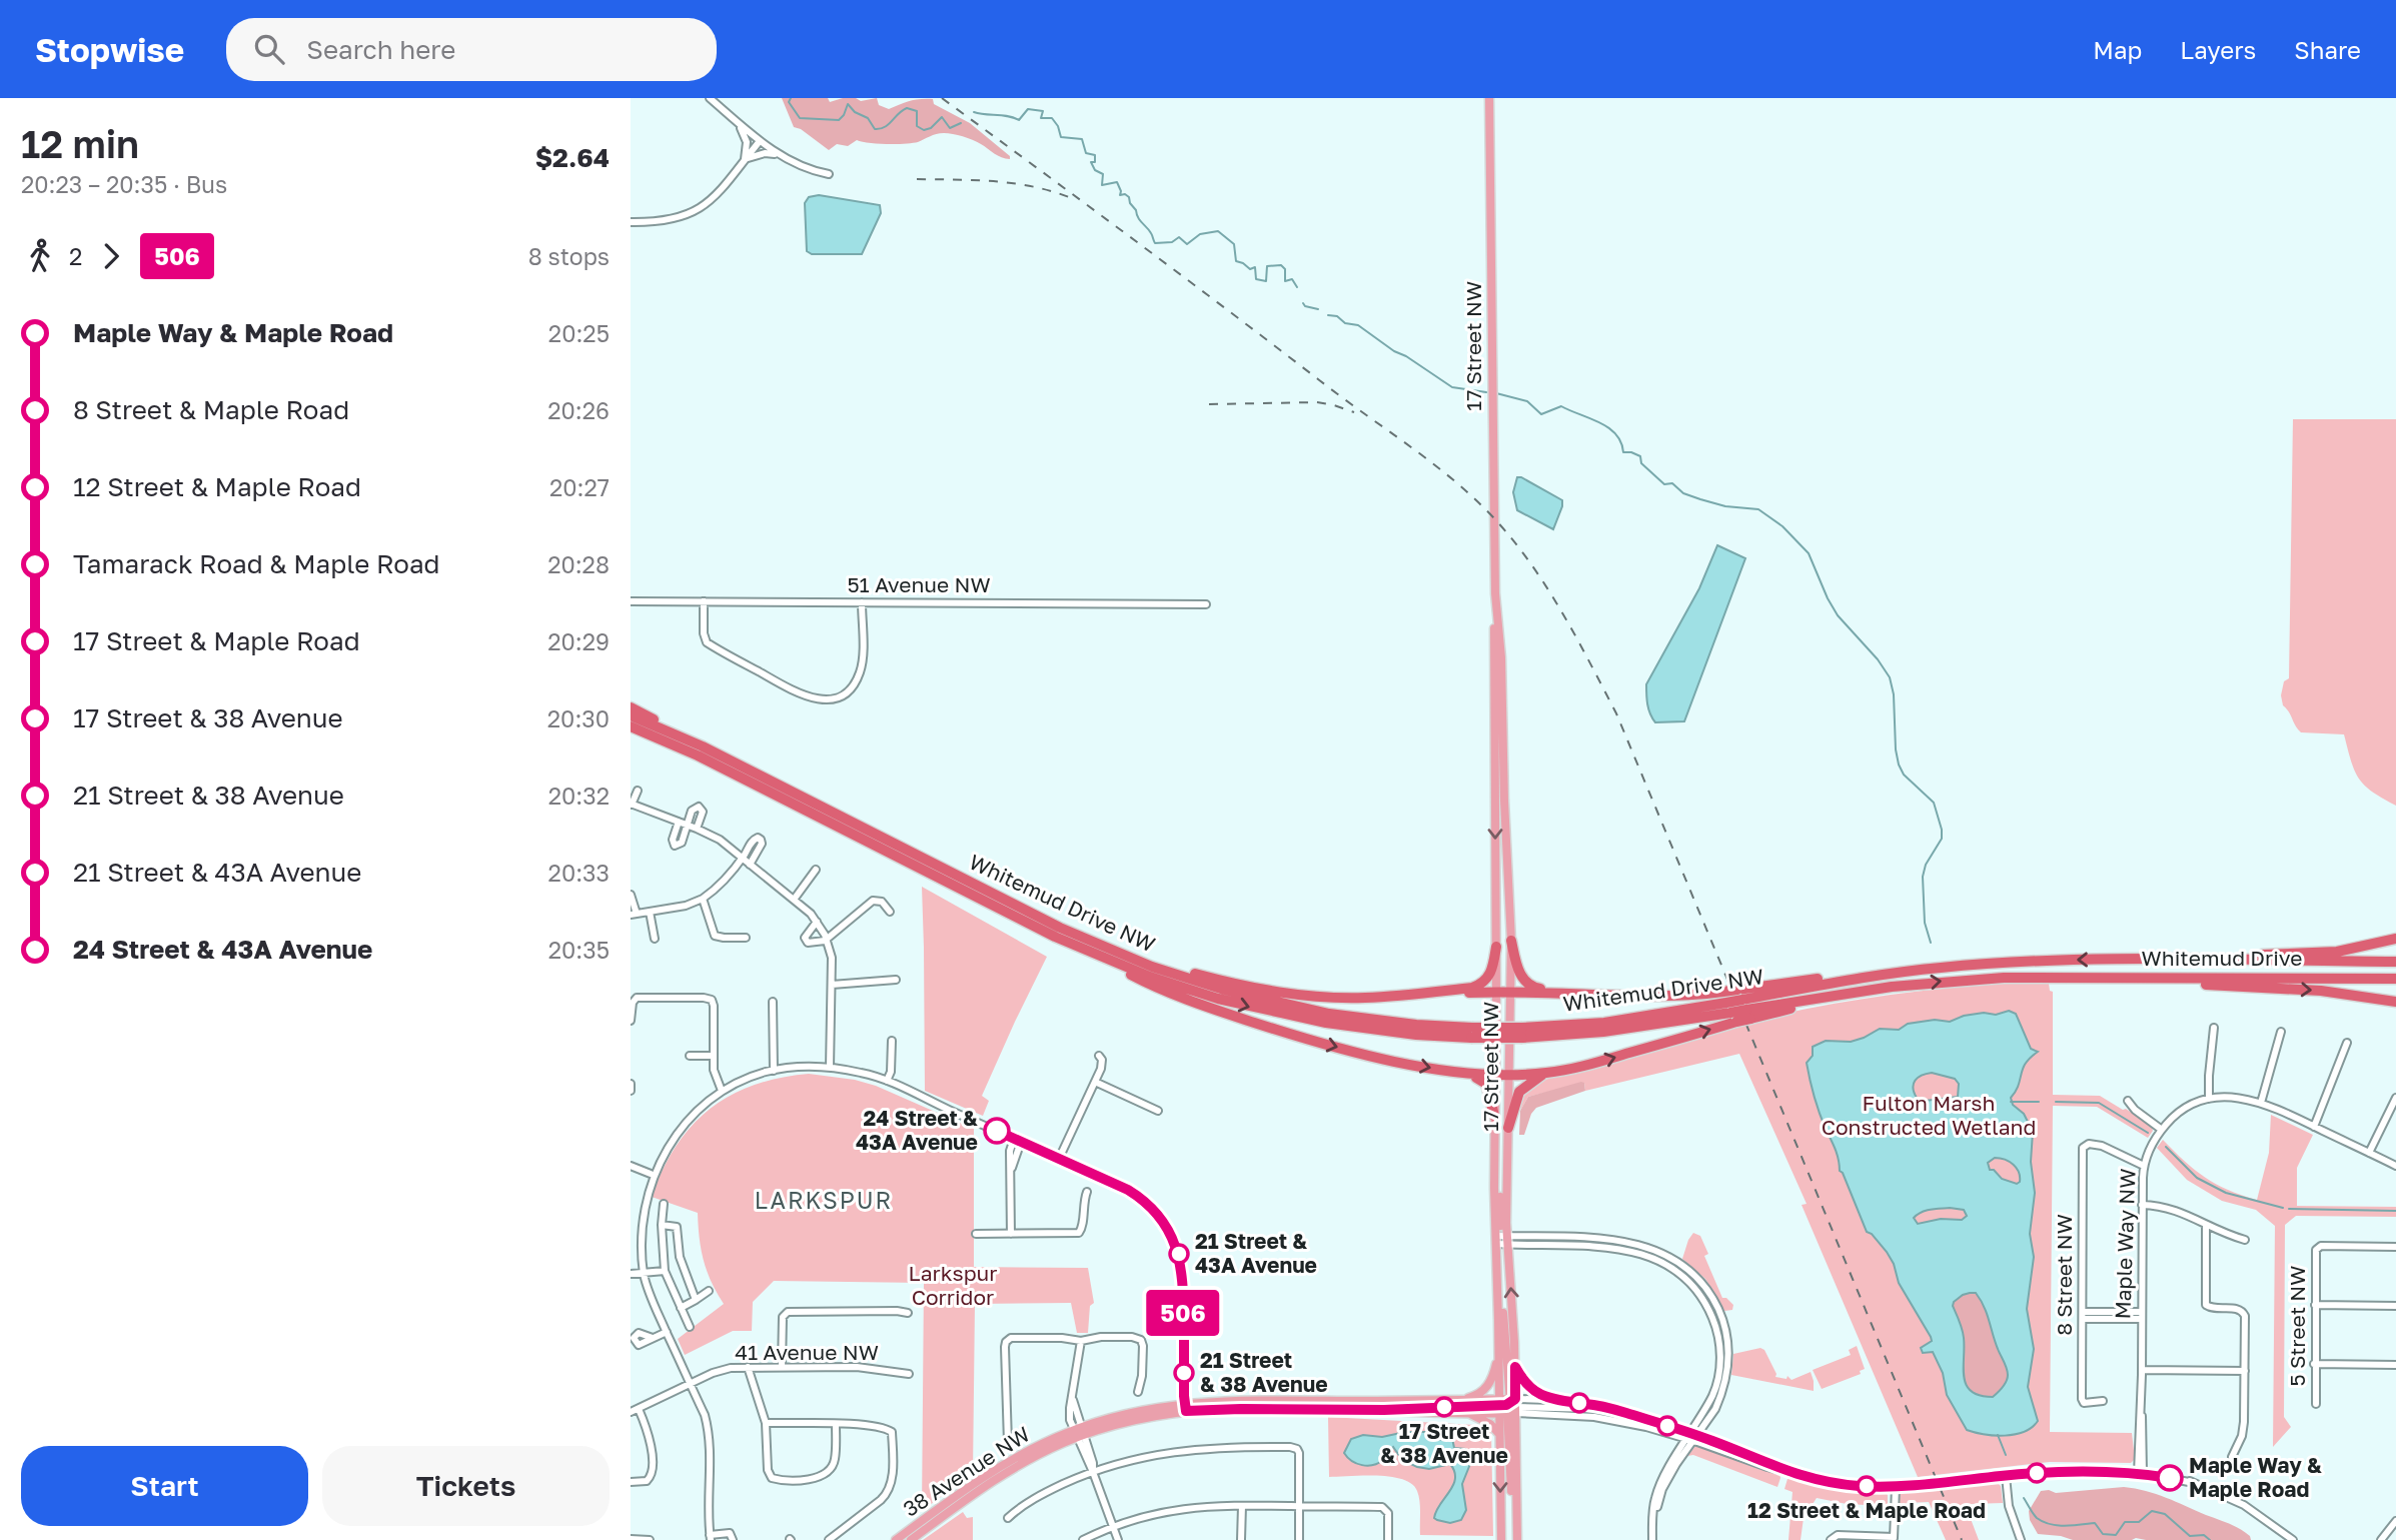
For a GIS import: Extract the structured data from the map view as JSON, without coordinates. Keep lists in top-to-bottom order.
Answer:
{
  "streets": {
    "highway": ["Whitemud Drive NW", "Whitemud Drive"],
    "main road": ["17 Street NW", "38 Avenue NW"],
    "street": [
      "51 Avenue NW",
      "Maple Way NW",
      "8 Street NW",
      "5 Street NW",
      "41 Avenue NW"
    ]
  },
  "crossings": [
    ["17 Street NW", "38 Avenue NW"],
    ["Whitemud Drive NW", "Whitemud Drive"],
    ["Maple Way NW", "8 Street NW"]
  ],
  "districts": ["LARKSPUR"],
  "parks": ["Fulton Marsh Constructed Wetland", "Larkspur Corridor"],
  "places": [
    "24 Street & 43A Avenue",
    "21 Street & 43A Avenue",
    "21 Street & 38 Avenue",
    "17 Street & 38 Avenue",
    "Maple Way & Maple Road",
    "12 Street & Maple Road"
  ],
  "lines": ["bus line 506"],
  "page": {
    "header": "Stopwise",
    "search": "Search here",
    "nav": ["Map", "Layers", "Share"],
    "heading": ["12 min", "20:23 – 20:35 · Bus", "$2.64"],
    "on_map": "506",
    "legs": ["2", "506", "8 stops"],
    "list": [
      {
        "name": "Maple Way & Maple Road",
        "value": "20:25"
      },
      {
        "name": "8 Street & Maple Road",
        "value": "20:26"
      },
      {
        "name": "12 Street & Maple Road",
        "value": "20:27"
      },
      {
        "name": "Tamarack Road & Maple Road",
        "value": "20:28"
      },
      {
        "name": "17 Street & Maple Road",
        "value": "20:29"
      },
      {
        "name": "17 Street & 38 Avenue",
        "value": "20:30"
      },
      {
        "name": "21 Street & 38 Avenue",
        "value": "20:32"
      },
      {
        "name": "21 Street & 43A Avenue",
        "value": "20:33"
      },
      {
        "name": "24 Street & 43A Avenue",
        "value": "20:35"
      }
    ],
    "buttons": ["Start", "Tickets"]
  }
}
